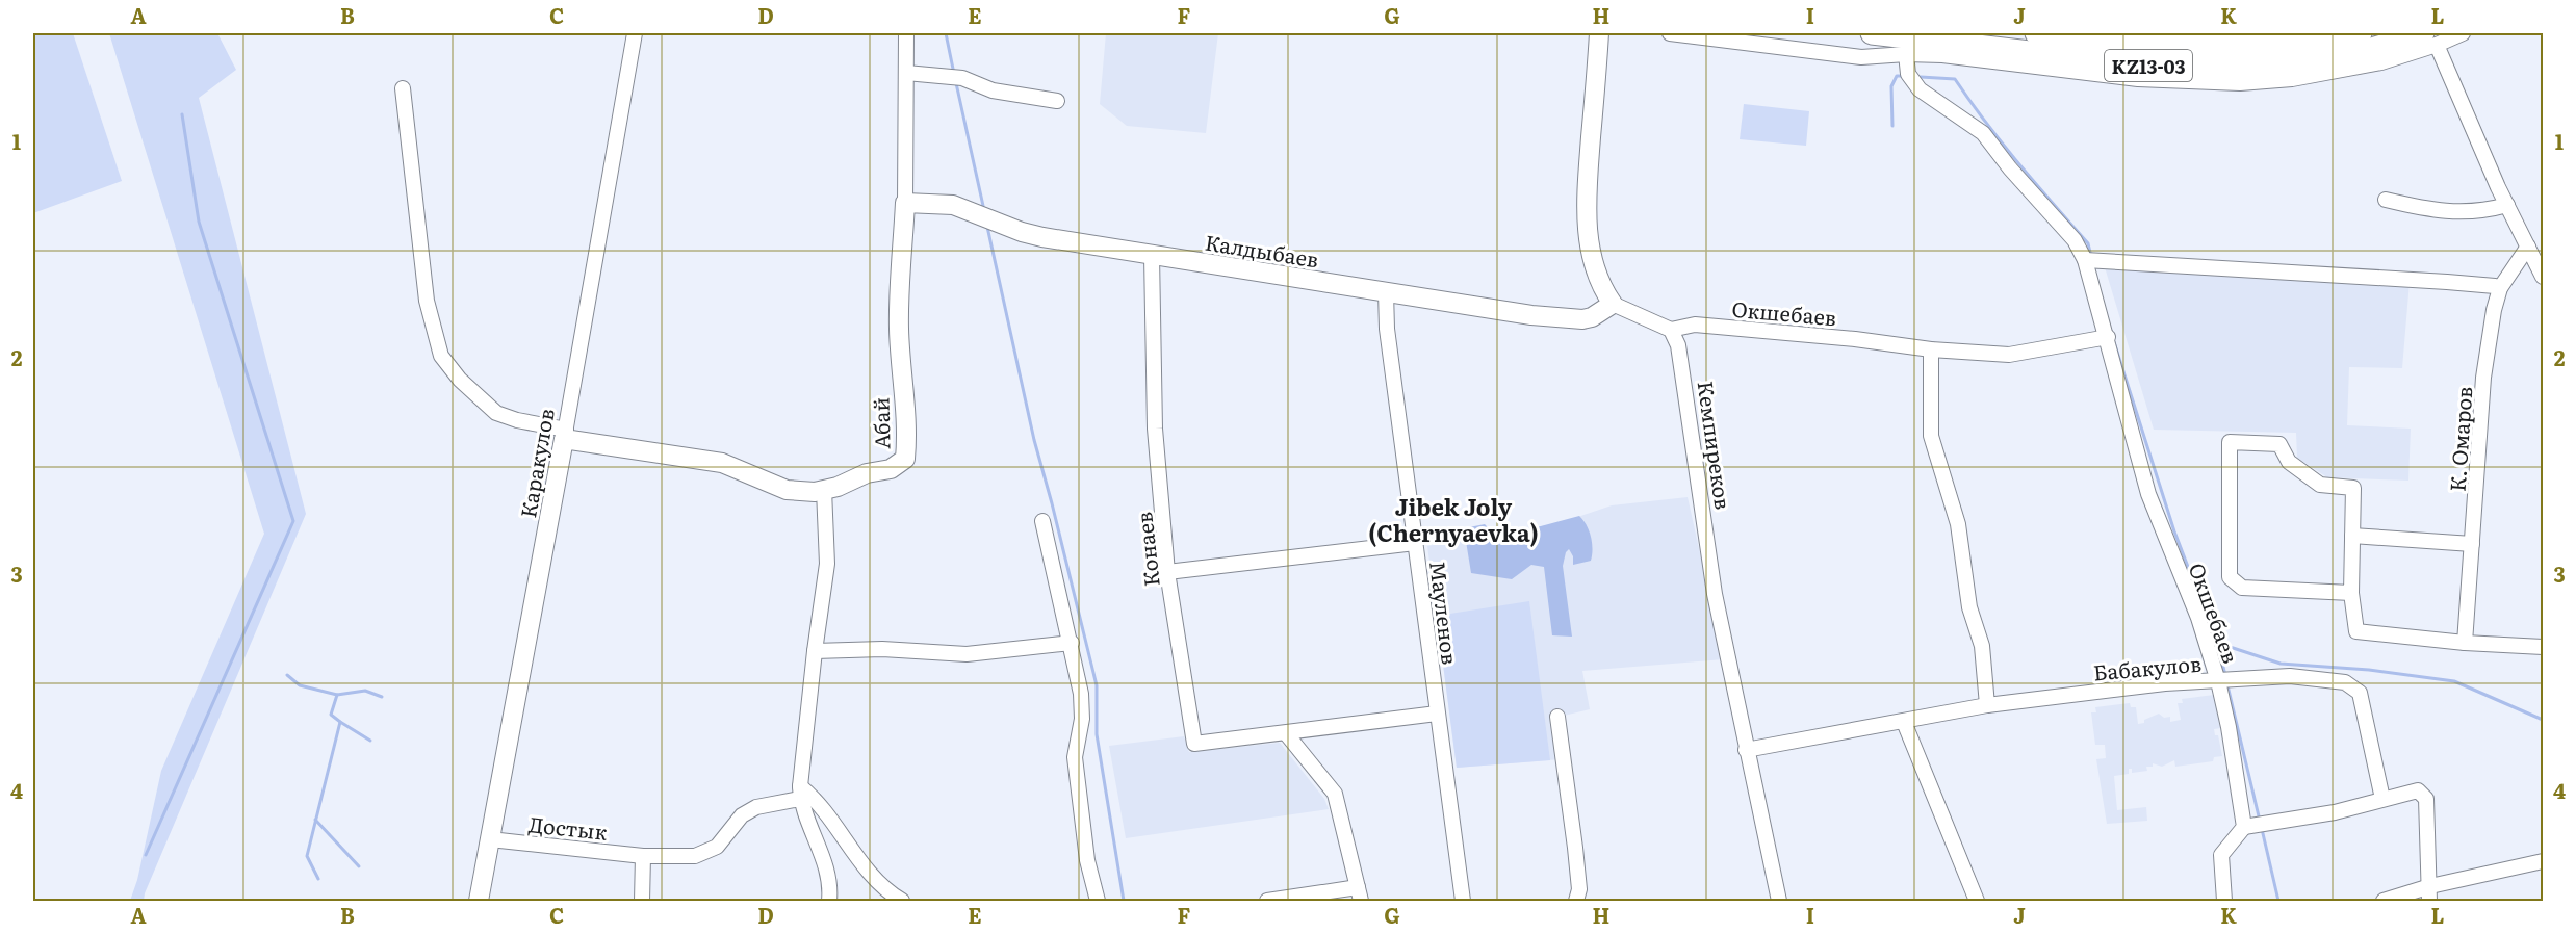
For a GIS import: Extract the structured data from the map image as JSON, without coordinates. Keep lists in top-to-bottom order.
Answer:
{
  "streets": {
    "highway": ["KZ13-03"],
    "main road": ["Калдыбаев", "Абай", "Каракулов"],
    "street": [
      "Окшебаев",
      "К. Омаров",
      "Кемпиреков",
      "Конаев",
      "Мауленов",
      "Бабакулов",
      "Достык"
    ]
  },
  "crossings": [
    ["Калдыбаев", "Абай"],
    ["Калдыбаев", "Конаев"],
    ["Калдыбаев", "Мауленов"],
    ["Окшебаев", "Кемпиреков"],
    ["Окшебаев", "Бабакулов"],
    ["Абай", "Каракулов"],
    ["Кемпиреков", "Бабакулов"],
    ["Каракулов", "Достык"],
    ["Конаев", "Мауленов"]
  ],
  "districts": ["Jibek Joly (Chernyaevka)"],
  "grid": {
    "columns": [
      "A",
      "B",
      "C",
      "D",
      "E",
      "F",
      "G",
      "H",
      "I",
      "J",
      "K",
      "L"
    ],
    "rows": [
      "1",
      "2",
      "3",
      "4"
    ]
  }
}
